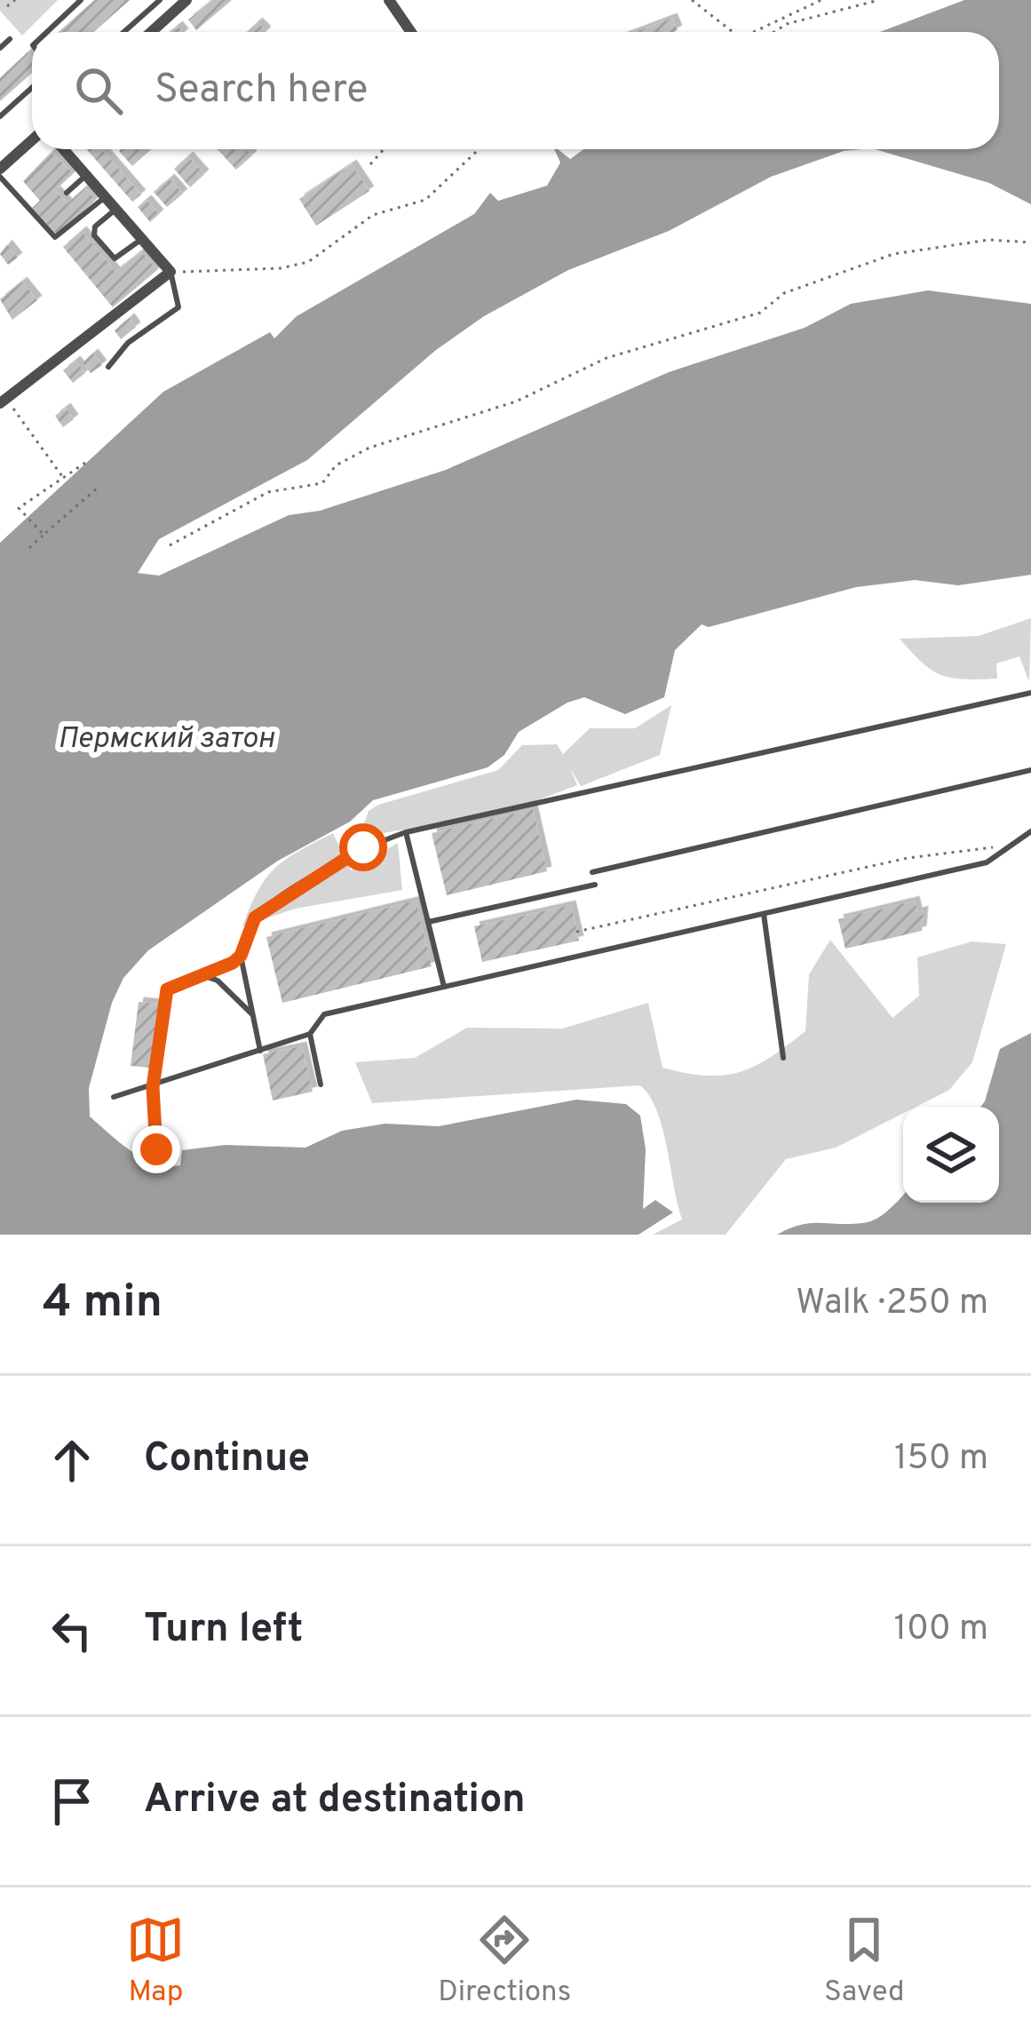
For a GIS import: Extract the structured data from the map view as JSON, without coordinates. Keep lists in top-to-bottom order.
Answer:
{
  "water": ["Пермский затон"],
  "page": {
    "search": "Search here",
    "heading": ["4 min", "Walk · 250 m"],
    "list": [
      ["Continue", "150 m"],
      ["Turn left", "100 m"],
      "Arrive at destination"
    ],
    "nav": ["Map", "Directions", "Saved"]
  }
}
